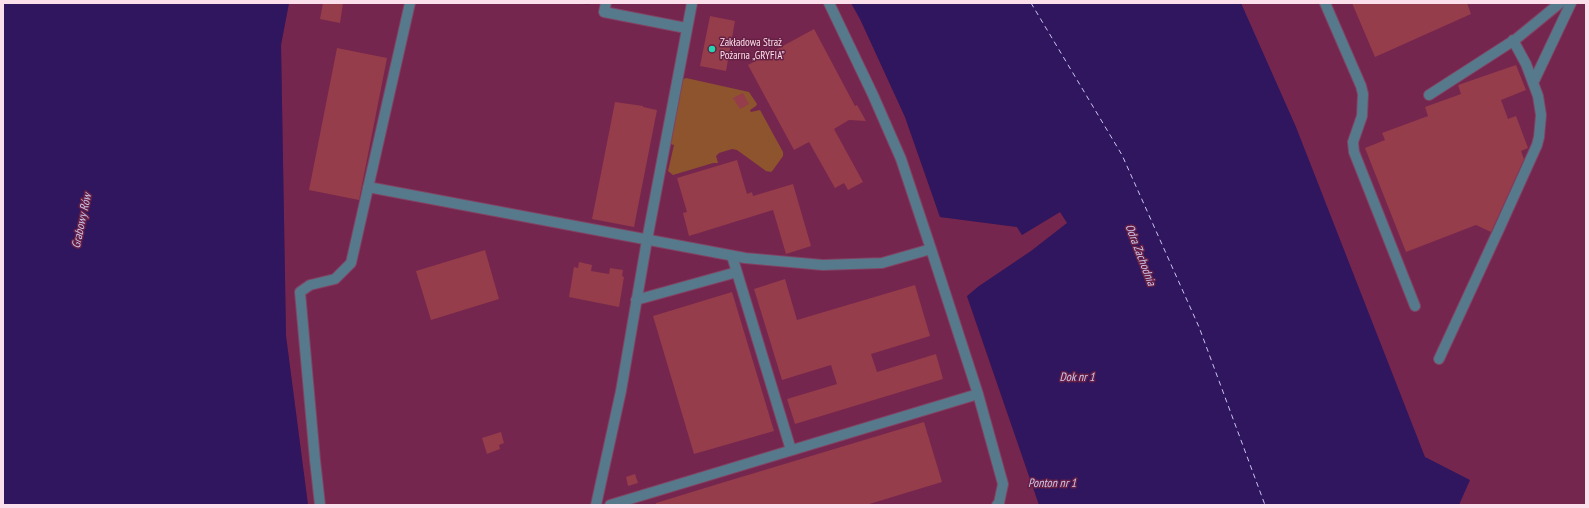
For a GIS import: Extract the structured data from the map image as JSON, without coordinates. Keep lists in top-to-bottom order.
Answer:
{
  "water": [
    "Grabowy Rów",
    "Odra Zachodnia",
    "Dok nr 1",
    "Ponton nr 1"
  ],
  "places": ["Zakładowa Straż Pożarna „GRYFIA”"]
}
